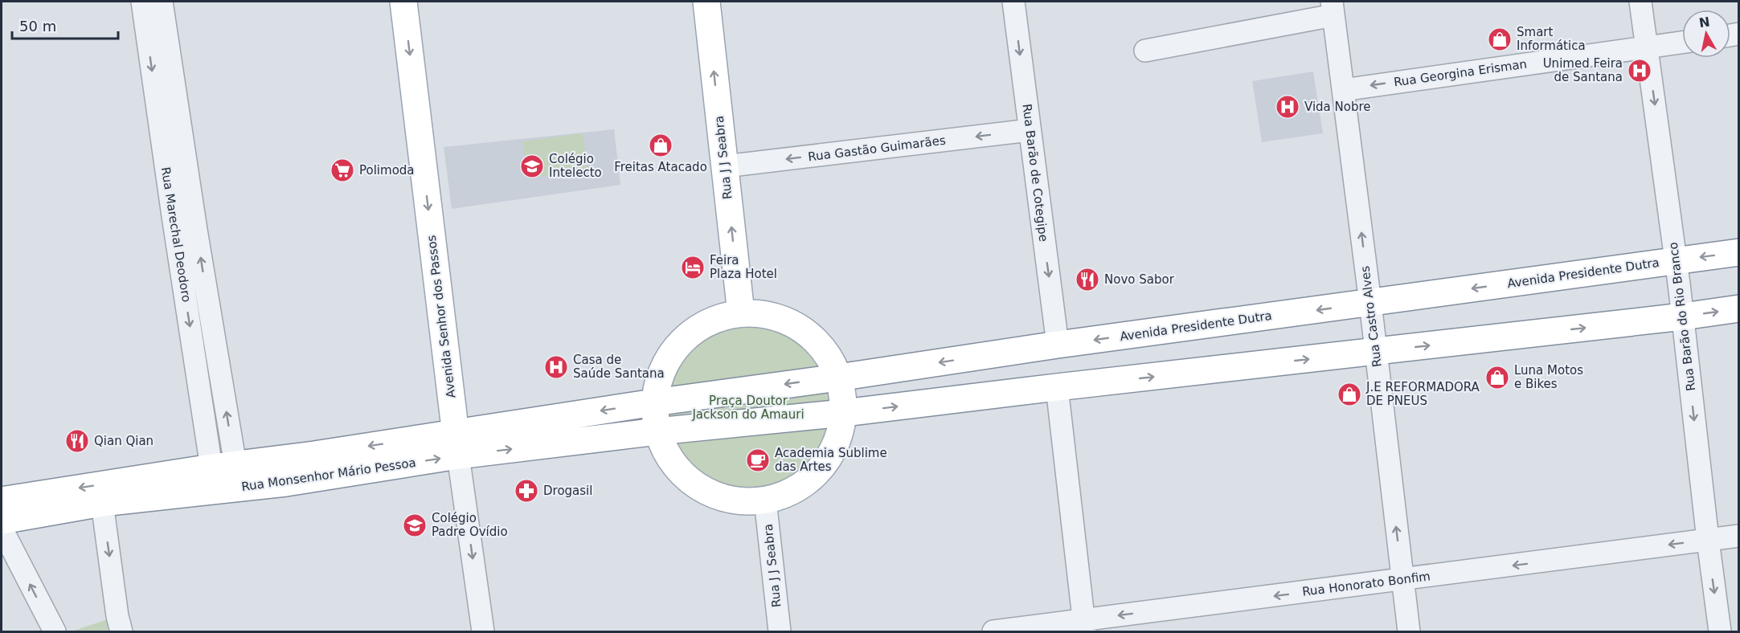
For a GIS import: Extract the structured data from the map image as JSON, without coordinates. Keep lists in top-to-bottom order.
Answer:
{
  "streets": {
    "main road": [
      "Rua J J Seabra",
      "Avenida Presidente Dutra",
      "Avenida Senhor dos Passos",
      "Rua Monsenhor Mário Pessoa"
    ],
    "street": [
      "Rua Georgina Erisman",
      "Rua Gastão Guimarães",
      "Rua Barão de Cotegipe",
      "Rua Marechal Deodoro",
      "Rua Castro Alves",
      "Rua Barão do Rio Branco",
      "Rua Honorato Bonfim"
    ]
  },
  "crossings": [
    ["Rua Georgina Erisman", "Rua Castro Alves"],
    ["Rua Georgina Erisman", "Rua Barão do Rio Branco"],
    ["Rua Gastão Guimarães", "Rua J J Seabra"],
    ["Rua Gastão Guimarães", "Rua Barão de Cotegipe"],
    ["Rua Barão de Cotegipe", "Avenida Presidente Dutra"],
    ["Rua Marechal Deodoro", "Rua Monsenhor Mário Pessoa"],
    ["Avenida Presidente Dutra", "Rua Castro Alves"],
    ["Avenida Presidente Dutra", "Rua Barão do Rio Branco"],
    ["Avenida Presidente Dutra", "Rua Monsenhor Mário Pessoa"],
    ["Avenida Senhor dos Passos", "Rua Monsenhor Mário Pessoa"],
    ["Rua Castro Alves", "Rua Honorato Bonfim"],
    ["Rua Barão do Rio Branco", "Rua Honorato Bonfim"]
  ],
  "one_way": [
    "Rua Georgina Erisman",
    "Rua Gastão Guimarães",
    "Rua J J Seabra",
    "Rua Barão de Cotegipe",
    "Avenida Senhor dos Passos",
    "Rua Castro Alves",
    "Rua Barão do Rio Branco",
    "Rua Honorato Bonfim"
  ],
  "parks": ["Praça Doutor Jackson do Amauri"],
  "places": {
    "shop": [
      "Smart Informática",
      "Freitas Atacado",
      "Luna Motos e Bikes",
      "J.E REFORMADORA DE PNEUS"
    ],
    "hospital": ["Unimed Feira de Santana", "Vida Nobre", "Casa de Saúde Santana"],
    "school or university": ["Colégio Intelecto", "Colégio Padre Ovídio"],
    "supermarket": ["Polimoda"],
    "hotel": ["Feira Plaza Hotel"],
    "restaurant": ["Novo Sabor", "Qian Qian"],
    "cafe": ["Academia Sublime das Artes"],
    "pharmacy": ["Drogasil"]
  },
  "scale_bar": "50 m",
  "north": "top"
}
